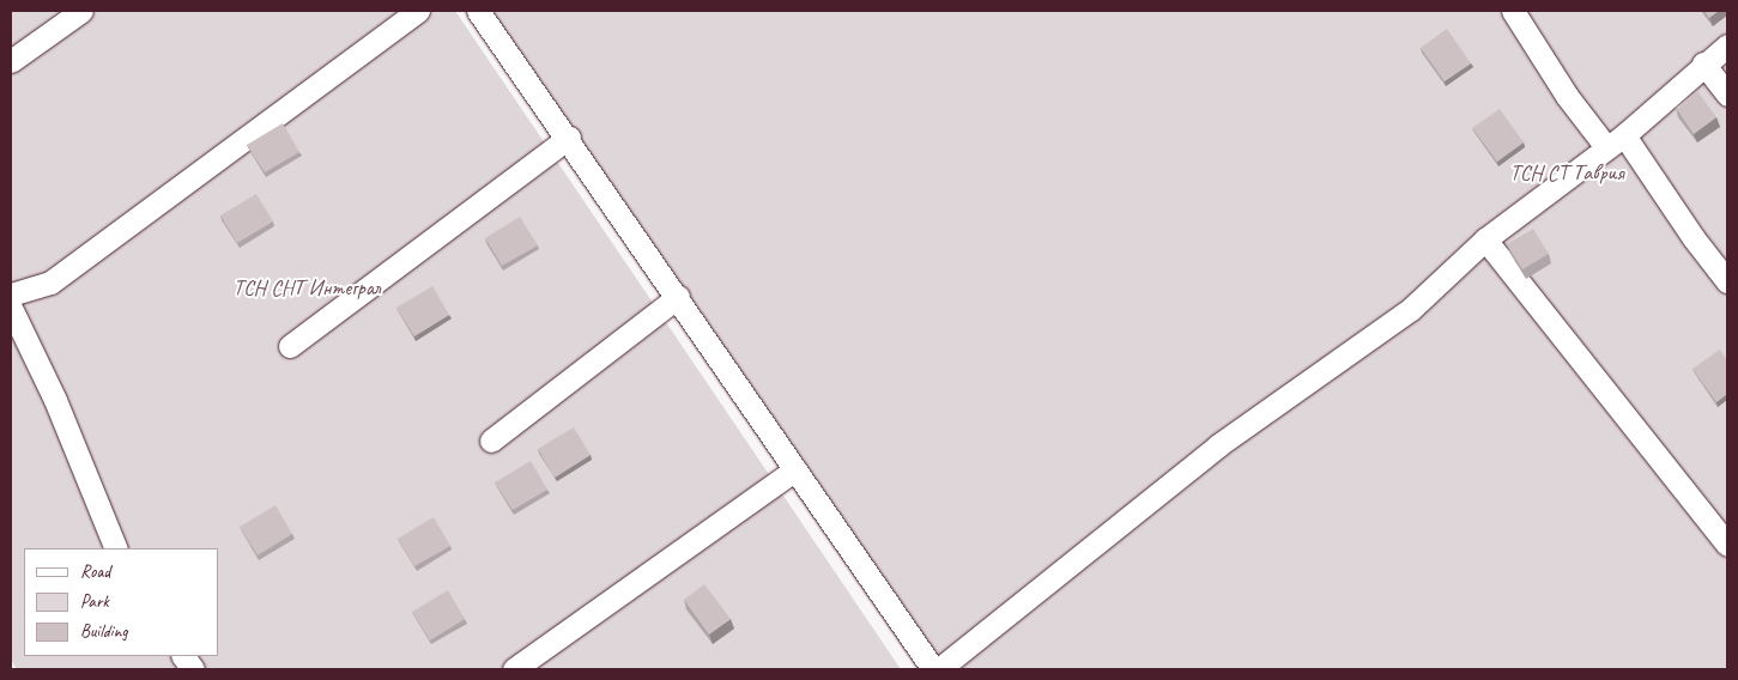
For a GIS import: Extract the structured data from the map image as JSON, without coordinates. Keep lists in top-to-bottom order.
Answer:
{
  "parks": ["ТСН СТ Таврия", "ТСН СНТ Интеграл"],
  "legend": ["Road", "Park", "Building"]
}
